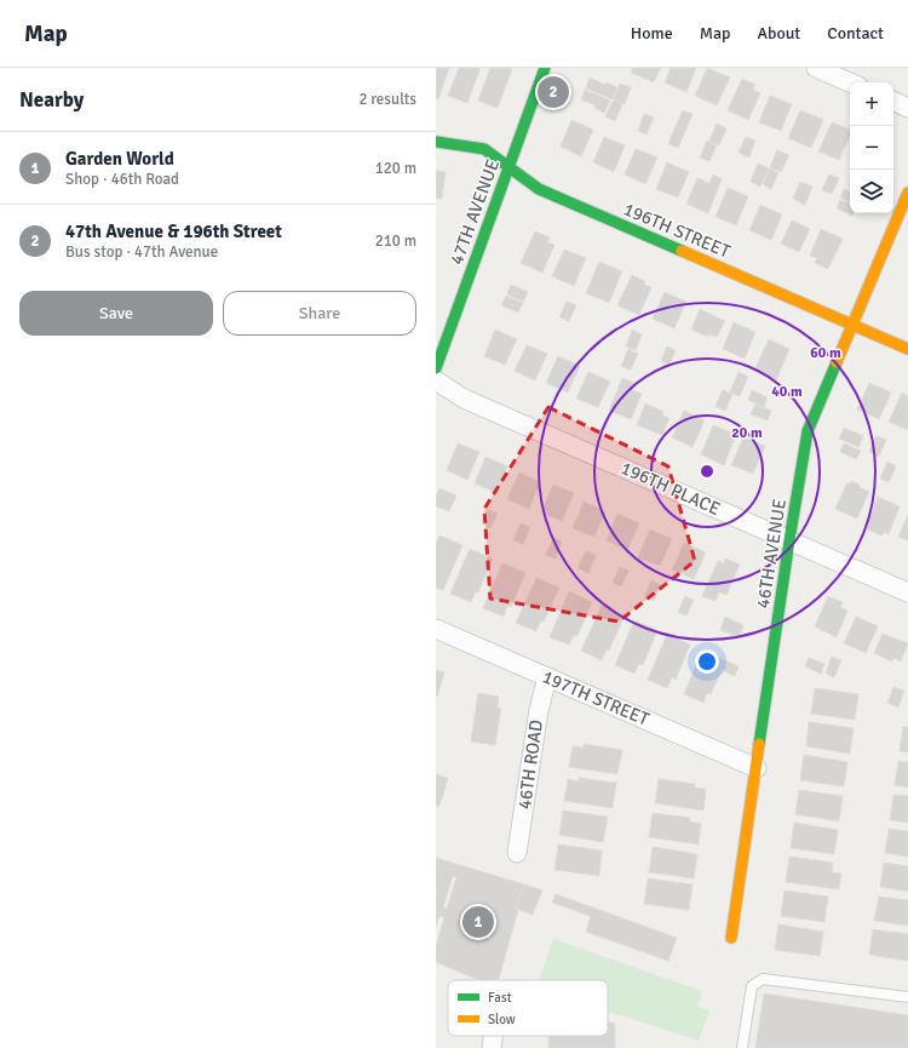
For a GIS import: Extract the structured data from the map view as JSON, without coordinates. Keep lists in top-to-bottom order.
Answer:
{
  "streets": {
    "street": [
      "47TH AVENUE",
      "196TH STREET",
      "196TH PLACE",
      "46TH AVENUE",
      "197TH STREET",
      "46TH ROAD"
    ]
  },
  "crossings": [
    ["47TH AVENUE", "196TH STREET"],
    ["196TH STREET", "46TH AVENUE"],
    ["196TH PLACE", "46TH AVENUE"],
    ["46TH AVENUE", "197TH STREET"],
    ["197TH STREET", "46TH ROAD"]
  ],
  "legend": ["Fast", "Slow"],
  "page": {
    "header": "Map",
    "nav": [
      "Home",
      "Map",
      "About",
      "Contact"
    ],
    "heading": ["Nearby", "2 results"],
    "pins": ["2", "1"],
    "map_buttons": ["+", "−"],
    "list": [
      {
        "mark": "1",
        "name": "Garden World",
        "note": "Shop · 46th Road",
        "value": "120 m"
      },
      {
        "mark": "2",
        "name": "47th Avenue & 196th Street",
        "note": "Bus stop · 47th Avenue",
        "value": "210 m"
      }
    ],
    "buttons": ["Save", "Share"]
  },
  "rings": ["60 m", "40 m", "20 m"]
}
